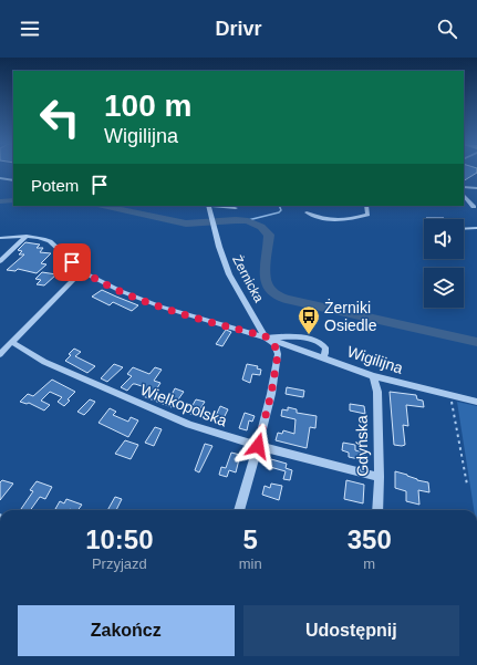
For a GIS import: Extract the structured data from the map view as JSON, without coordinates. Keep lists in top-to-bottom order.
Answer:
{
  "streets": {
    "street": [
      "Żernicka",
      "Wigilijna",
      "Wielkopolska",
      "Gdyńska"
    ]
  },
  "crossings": [
    ["Żernicka", "Wigilijna"],
    ["Żernicka", "Wielkopolska"],
    ["Wigilijna", "Gdyńska"],
    ["Wielkopolska", "Gdyńska"]
  ],
  "places": {
    "bus stop": ["Żerniki Osiedle"]
  },
  "page": {
    "header": "Drivr",
    "turn": ["100 m", "Wigilijna"],
    "then": "Potem",
    "eta": [
      "10:50",
      "Przyjazd",
      "5",
      "min",
      "350",
      "m"
    ],
    "buttons": ["Zakończ", "Udostępnij"]
  }
}
